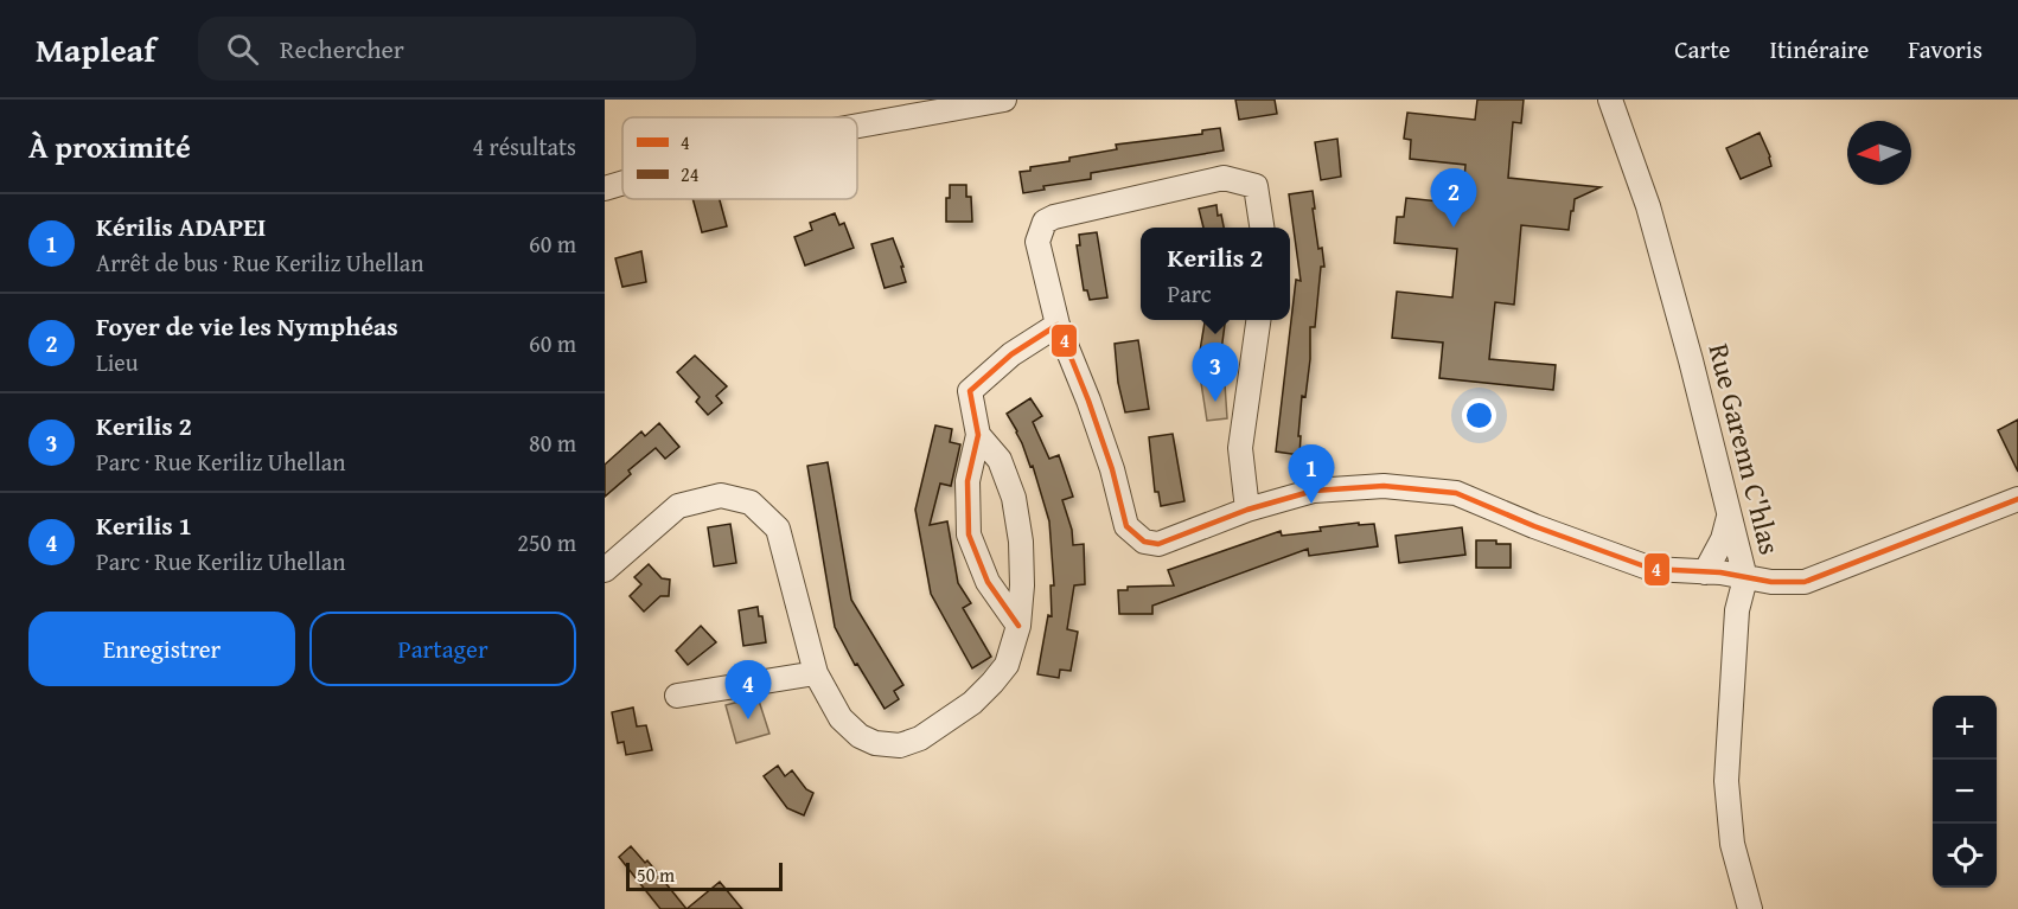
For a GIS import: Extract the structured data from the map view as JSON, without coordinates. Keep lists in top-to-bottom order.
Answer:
{
  "streets": {
    "street": ["Rue Garenn C'hlas"]
  },
  "lines": ["transit line 4"],
  "legend": ["4", "24"],
  "scale_bar": "50 m",
  "north": "left",
  "page": {
    "header": "Mapleaf",
    "search": "Rechercher",
    "nav": ["Carte", "Itinéraire", "Favoris"],
    "heading": ["À proximité", "4 résultats"],
    "pins": [
      "2",
      "3",
      "1",
      "4"
    ],
    "list": [
      {
        "mark": "1",
        "name": "Kérilis ADAPEI",
        "note": "Arrêt de bus · Rue Keriliz Uhellan",
        "value": "60 m"
      },
      {
        "mark": "2",
        "name": "Foyer de vie les Nymphéas",
        "note": "Lieu",
        "value": "60 m"
      },
      {
        "mark": "3",
        "name": "Kerilis 2",
        "note": "Parc · Rue Keriliz Uhellan",
        "value": "80 m"
      },
      {
        "mark": "4",
        "name": "Kerilis 1",
        "note": "Parc · Rue Keriliz Uhellan",
        "value": "250 m"
      }
    ],
    "popup": ["Kerilis 2", "Parc"],
    "buttons": ["Enregistrer", "Partager"],
    "map_buttons": ["+", "−"],
    "scale": "50 m"
  }
}
